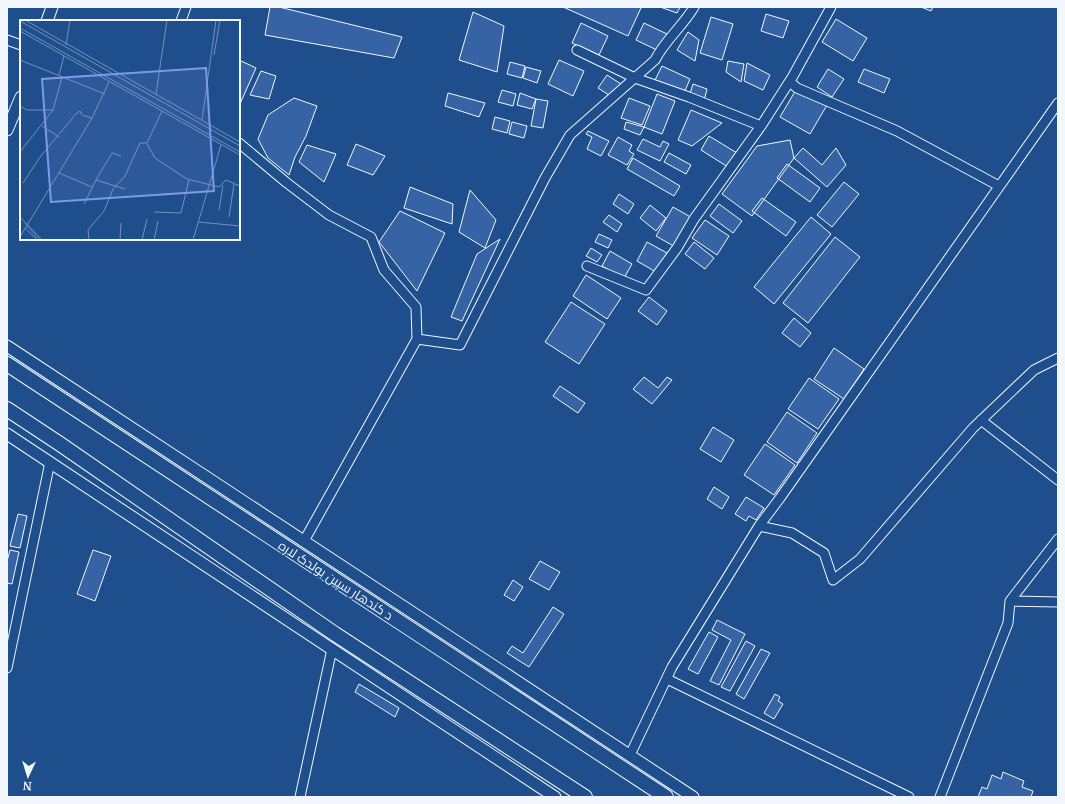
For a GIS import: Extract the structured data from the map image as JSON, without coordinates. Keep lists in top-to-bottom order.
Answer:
{
  "streets": {
    "highway": ["د کندهار سپین بولدک لاره"]
  },
  "north": "bottom"
}
